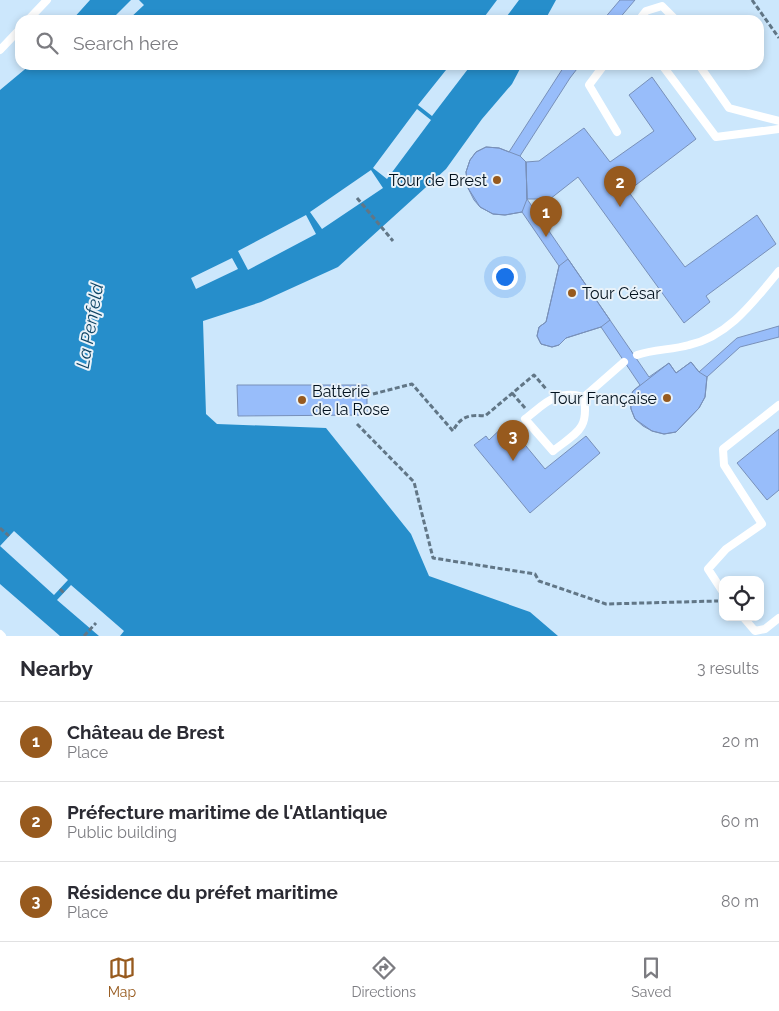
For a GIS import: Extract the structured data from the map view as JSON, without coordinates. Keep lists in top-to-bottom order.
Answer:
{
  "water": ["La Penfeld"],
  "places": [
    "Tour de Brest",
    "Tour César",
    "Tour Française",
    "Batterie de la Rose"
  ],
  "page": {
    "search": "Search here",
    "pins": ["2", "1", "3"],
    "heading": ["Nearby", "3 results"],
    "list": [
      {
        "mark": "1",
        "name": "Château de Brest",
        "note": "Place",
        "value": "20 m"
      },
      {
        "mark": "2",
        "name": "Préfecture maritime de l'Atlantique",
        "note": "Public building",
        "value": "60 m"
      },
      {
        "mark": "3",
        "name": "Résidence du préfet maritime",
        "note": "Place",
        "value": "80 m"
      }
    ],
    "nav": ["Map", "Directions", "Saved"]
  }
}
